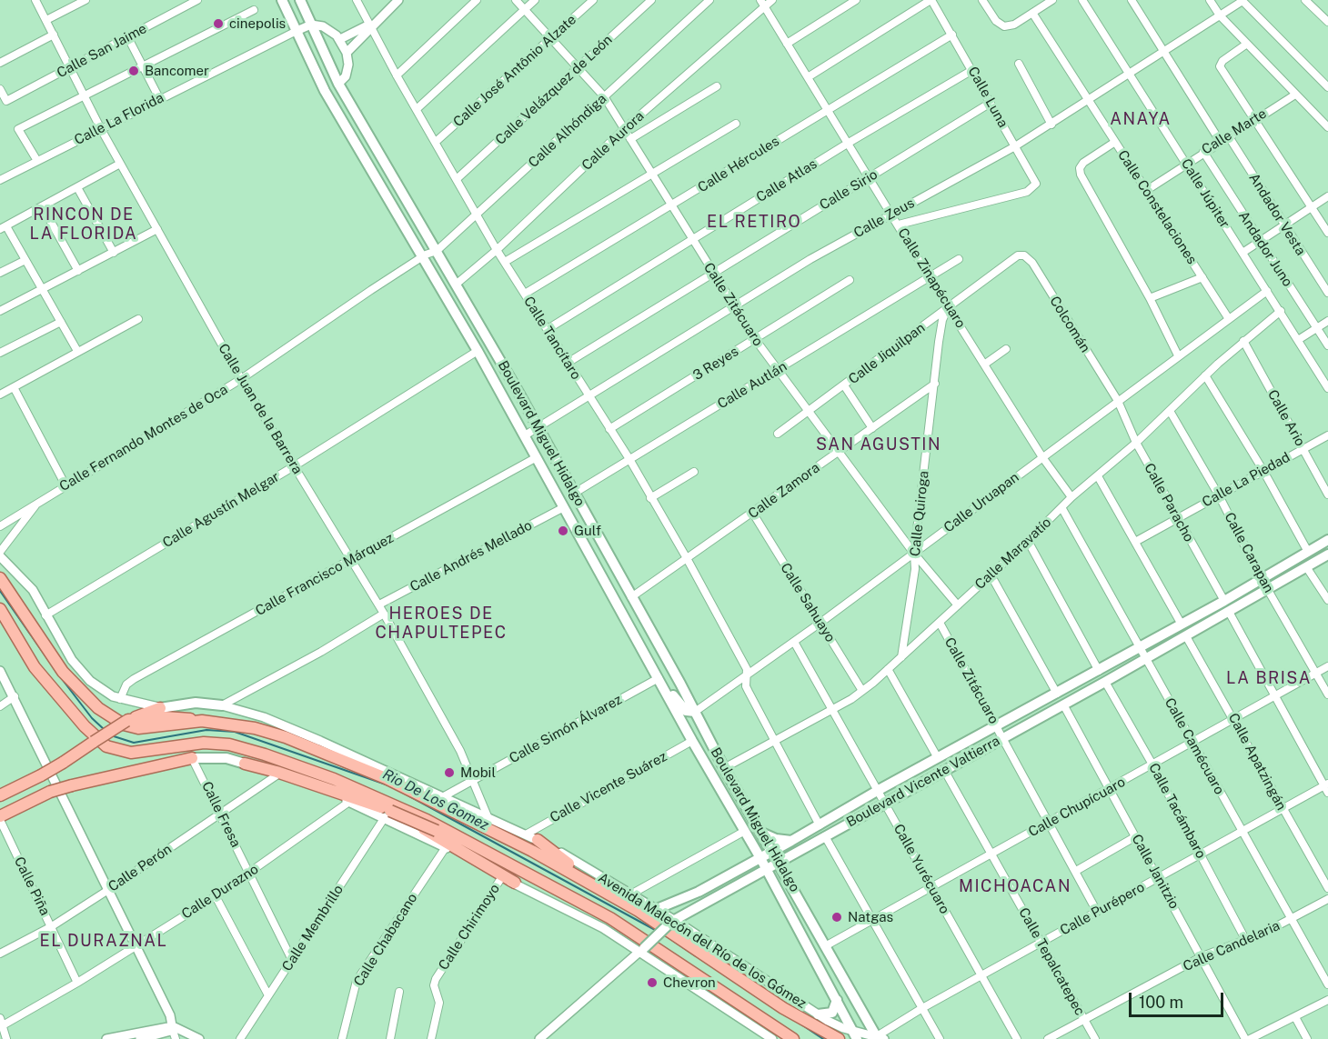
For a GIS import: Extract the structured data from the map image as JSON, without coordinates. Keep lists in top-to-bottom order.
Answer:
{
  "streets": {
    "main road": ["Boulevard Miguel Hidalgo", "Boulevard Vicente Valtierra", "Avenida Malecón del Río de los Gómez"],
    "street": [
      "Calle San Jaime",
      "Calle José Antônio Alzate",
      "Calle Velázquez de León",
      "Calle Luna",
      "Calle La Florida",
      "Calle Alhóndiga",
      "Calle Marte",
      "Calle Aurora",
      "Calle Hércules",
      "Calle Atlas",
      "Calle Sirio",
      "Calle Júpiter",
      "Calle Constelaciones",
      "Andador Vesta",
      "Calle Zeus",
      "Andador Juno",
      "Calle Zinapécuaro",
      "Calle Zitácuaro",
      "Colcomán",
      "Calle Tancítaro",
      "Calle Jiquilpan",
      "3 Reyes",
      "Calle Autlán",
      "Calle Juan de la Barrera",
      "Calle Ario",
      "Calle Fernando Montes de Oca",
      "Calle La Piedad",
      "Calle Zamora",
      "Calle Uruapan",
      "Calle Paracho",
      "Calle Agustín Melgar",
      "Calle Quiroga",
      "Calle Carapan",
      "Calle Maravatío",
      "Calle Andrés Mellado",
      "Calle Francisco Márquez",
      "Calle Sahuayo",
      "Calle Simón Álvarez",
      "Calle Camécuaro",
      "Calle Apatzingán",
      "Calle Vicente Suárez",
      "Calle Chupícuaro",
      "Calle Tacámbaro",
      "Calle Fresa",
      "Calle Perón",
      "Calle Yurécuaro",
      "Calle Janitzio",
      "Calle Piña",
      "Calle Durazno",
      "Calle Purépero",
      "Calle Chirimoyo",
      "Calle Membrillo",
      "Calle Chabacano",
      "Calle Candelaria",
      "Calle Tepalcatepec"
    ]
  },
  "crossings": [
    ["Calle San Jaime", "Calle Juan de la Barrera"],
    ["Calle José Antônio Alzate", "Calle Zitácuaro"],
    ["Calle José Antônio Alzate", "Calle Tancítaro"],
    ["Calle Velázquez de León", "Calle Zitácuaro"],
    ["Calle Velázquez de León", "Calle Tancítaro"],
    ["Calle Luna", "Calle Hércules"],
    ["Calle Luna", "Calle Atlas"],
    ["Calle Luna", "Calle Sirio"],
    ["Calle Luna", "Calle Zeus"],
    ["Calle Luna", "Calle Zinapécuaro"],
    ["Calle La Florida", "Calle Juan de la Barrera"],
    ["Calle La Florida", "Boulevard Miguel Hidalgo"],
    ["Calle Alhóndiga", "Calle Zitácuaro"],
    ["Calle Alhóndiga", "Calle Tancítaro"],
    ["Calle Alhóndiga", "Boulevard Miguel Hidalgo"],
    ["Calle Alhóndiga", "Calle Fernando Montes de Oca"],
    ["Calle Marte", "Calle Júpiter"],
    ["Calle Marte", "Calle Constelaciones"],
    ["Calle Marte", "Andador Vesta"],
    ["Calle Marte", "Andador Juno"],
    ["Calle Aurora", "Calle Zinapécuaro"],
    ["Calle Aurora", "Calle Zitácuaro"],
    ["Calle Aurora", "Calle Tancítaro"],
    ["Calle Aurora", "Boulevard Miguel Hidalgo"],
    ["Calle Hércules", "Calle Zinapécuaro"],
    ["Calle Hércules", "Calle Zitácuaro"],
    ["Calle Hércules", "Calle Tancítaro"],
    ["Calle Atlas", "Calle Zinapécuaro"],
    ["Calle Atlas", "Calle Zitácuaro"],
    ["Calle Atlas", "Calle Tancítaro"],
    ["Calle Sirio", "Calle Zinapécuaro"],
    ["Calle Sirio", "Calle Zitácuaro"],
    ["Calle Sirio", "Calle Tancítaro"],
    ["Calle Júpiter", "Calle Zeus"],
    ["Calle Júpiter", "Calle Uruapan"],
    ["Calle Júpiter", "Calle Maravatío"],
    ["Calle Constelaciones", "Calle Zeus"],
    ["Calle Constelaciones", "Calle Uruapan"],
    ["Calle Zeus", "Calle Zinapécuaro"],
    ["Calle Zeus", "Calle Zitácuaro"],
    ["Calle Zeus", "Calle Tancítaro"],
    ["Calle Zeus", "Boulevard Miguel Hidalgo"],
    ["Calle Zinapécuaro", "Calle Jiquilpan"],
    ["Calle Zinapécuaro", "Calle Autlán"],
    ["Calle Zinapécuaro", "Calle Uruapan"],
    ["Calle Zinapécuaro", "Calle Quiroga"],
    ["Calle Zinapécuaro", "Calle Maravatío"],
    ["Calle Zitácuaro", "Calle Jiquilpan"],
    ["Calle Zitácuaro", "3 Reyes"],
    ["Calle Zitácuaro", "Calle Autlán"],
    ["Calle Zitácuaro", "Calle Zamora"],
    ["Calle Zitácuaro", "Calle Uruapan"],
    ["Calle Zitácuaro", "Calle Quiroga"],
    ["Calle Zitácuaro", "Calle Maravatío"],
    ["Calle Zitácuaro", "Boulevard Vicente Valtierra"],
    ["Calle Zitácuaro", "Calle Chupícuaro"],
    ["Calle Zitácuaro", "Calle Purépero"],
    ["Colcomán", "Calle Jiquilpan"],
    ["Colcomán", "Calle Uruapan"],
    ["Colcomán", "Calle Paracho"],
    ["Calle Tancítaro", "3 Reyes"],
    ["Calle Tancítaro", "Calle Autlán"],
    ["Calle Tancítaro", "Calle Zamora"],
    ["Calle Tancítaro", "Calle Uruapan"],
    ["Calle Tancítaro", "Calle Maravatío"],
    ["Calle Tancítaro", "Boulevard Vicente Valtierra"],
    ["Calle Jiquilpan", "Calle Quiroga"],
    ["Calle Autlán", "Boulevard Miguel Hidalgo"],
    ["Calle Juan de la Barrera", "Calle Fernando Montes de Oca"],
    ["Calle Juan de la Barrera", "Calle Agustín Melgar"],
    ["Calle Juan de la Barrera", "Calle Andrés Mellado"],
    ["Calle Juan de la Barrera", "Calle Francisco Márquez"],
    ["Calle Juan de la Barrera", "Calle Simón Álvarez"],
    ["Calle Juan de la Barrera", "Avenida Malecón del Río de los Gómez"],
    ["Calle Ario", "Calle La Piedad"],
    ["Calle Ario", "Calle Maravatío"],
    ["Boulevard Miguel Hidalgo", "Calle Fernando Montes de Oca"],
    ["Boulevard Miguel Hidalgo", "Calle Zamora"],
    ["Boulevard Miguel Hidalgo", "Calle Uruapan"],
    ["Boulevard Miguel Hidalgo", "Calle Agustín Melgar"],
    ["Boulevard Miguel Hidalgo", "Calle Maravatío"],
    ["Boulevard Miguel Hidalgo", "Calle Andrés Mellado"],
    ["Boulevard Miguel Hidalgo", "Calle Francisco Márquez"],
    ["Boulevard Miguel Hidalgo", "Calle Simón Álvarez"],
    ["Boulevard Miguel Hidalgo", "Boulevard Vicente Valtierra"],
    ["Boulevard Miguel Hidalgo", "Calle Vicente Suárez"],
    ["Boulevard Miguel Hidalgo", "Calle Chupícuaro"],
    ["Boulevard Miguel Hidalgo", "Calle Purépero"],
    ["Boulevard Miguel Hidalgo", "Avenida Malecón del Río de los Gómez"],
    ["Calle La Piedad", "Calle Paracho"],
    ["Calle La Piedad", "Calle Carapan"],
    ["Calle Zamora", "Calle Quiroga"],
    ["Calle Zamora", "Calle Sahuayo"],
    ["Calle Uruapan", "Calle Paracho"],
    ["Calle Uruapan", "Calle Quiroga"],
    ["Calle Uruapan", "Calle Sahuayo"],
    ["Calle Uruapan", "Calle Yurécuaro"],
    ["Calle Paracho", "Calle Maravatío"],
    ["Calle Paracho", "Boulevard Vicente Valtierra"],
    ["Calle Agustín Melgar", "Avenida Malecón del Río de los Gómez"],
    ["Calle Quiroga", "Calle Maravatío"],
    ["Calle Carapan", "Calle Maravatío"],
    ["Calle Carapan", "Boulevard Vicente Valtierra"],
    ["Calle Carapan", "Calle Chupícuaro"],
    ["Calle Maravatío", "Calle Sahuayo"],
    ["Calle Maravatío", "Calle Camécuaro"],
    ["Calle Maravatío", "Calle Yurécuaro"],
    ["Calle Francisco Márquez", "Avenida Malecón del Río de los Gómez"],
    ["Calle Simón Álvarez", "Avenida Malecón del Río de los Gómez"],
    ["Calle Camécuaro", "Boulevard Vicente Valtierra"],
    ["Calle Camécuaro", "Calle Chupícuaro"],
    ["Calle Camécuaro", "Calle Purépero"],
    ["Calle Camécuaro", "Calle Candelaria"],
    ["Calle Apatzingán", "Boulevard Vicente Valtierra"],
    ["Calle Apatzingán", "Calle Chupícuaro"],
    ["Calle Apatzingán", "Calle Purépero"],
    ["Boulevard Vicente Valtierra", "Calle Tacámbaro"],
    ["Boulevard Vicente Valtierra", "Calle Yurécuaro"],
    ["Boulevard Vicente Valtierra", "Calle Janitzio"],
    ["Boulevard Vicente Valtierra", "Avenida Malecón del Río de los Gómez"],
    ["Boulevard Vicente Valtierra", "Calle Tepalcatepec"],
    ["Calle Vicente Suárez", "Avenida Malecón del Río de los Gómez"],
    ["Calle Chupícuaro", "Calle Tacámbaro"],
    ["Calle Chupícuaro", "Calle Yurécuaro"],
    ["Calle Chupícuaro", "Calle Janitzio"],
    ["Calle Chupícuaro", "Calle Tepalcatepec"],
    ["Calle Tacámbaro", "Calle Purépero"],
    ["Calle Tacámbaro", "Calle Candelaria"],
    ["Calle Fresa", "Calle Perón"],
    ["Calle Fresa", "Calle Durazno"],
    ["Calle Fresa", "Calle Membrillo"],
    ["Calle Perón", "Calle Piña"],
    ["Calle Yurécuaro", "Calle Purépero"],
    ["Calle Janitzio", "Calle Purépero"],
    ["Calle Janitzio", "Calle Candelaria"],
    ["Calle Piña", "Calle Durazno"],
    ["Calle Purépero", "Avenida Malecón del Río de los Gómez"],
    ["Calle Purépero", "Calle Tepalcatepec"],
    ["Calle Candelaria", "Calle Tepalcatepec"]
  ],
  "districts": [
    "ANAYA",
    "RINCON DE LA FLORIDA",
    "EL RETIRO",
    "SAN AGUSTIN",
    "HEROES DE CHAPULTEPEC",
    "LA BRISA",
    "MICHOACAN",
    "EL DURAZNAL"
  ],
  "water": ["Rio De Los Gomez"],
  "places": [
    "cinepolis",
    "Bancomer",
    "Gulf",
    "Mobil",
    "Natgas",
    "Chevron"
  ],
  "scale_bar": "100 m"
}
